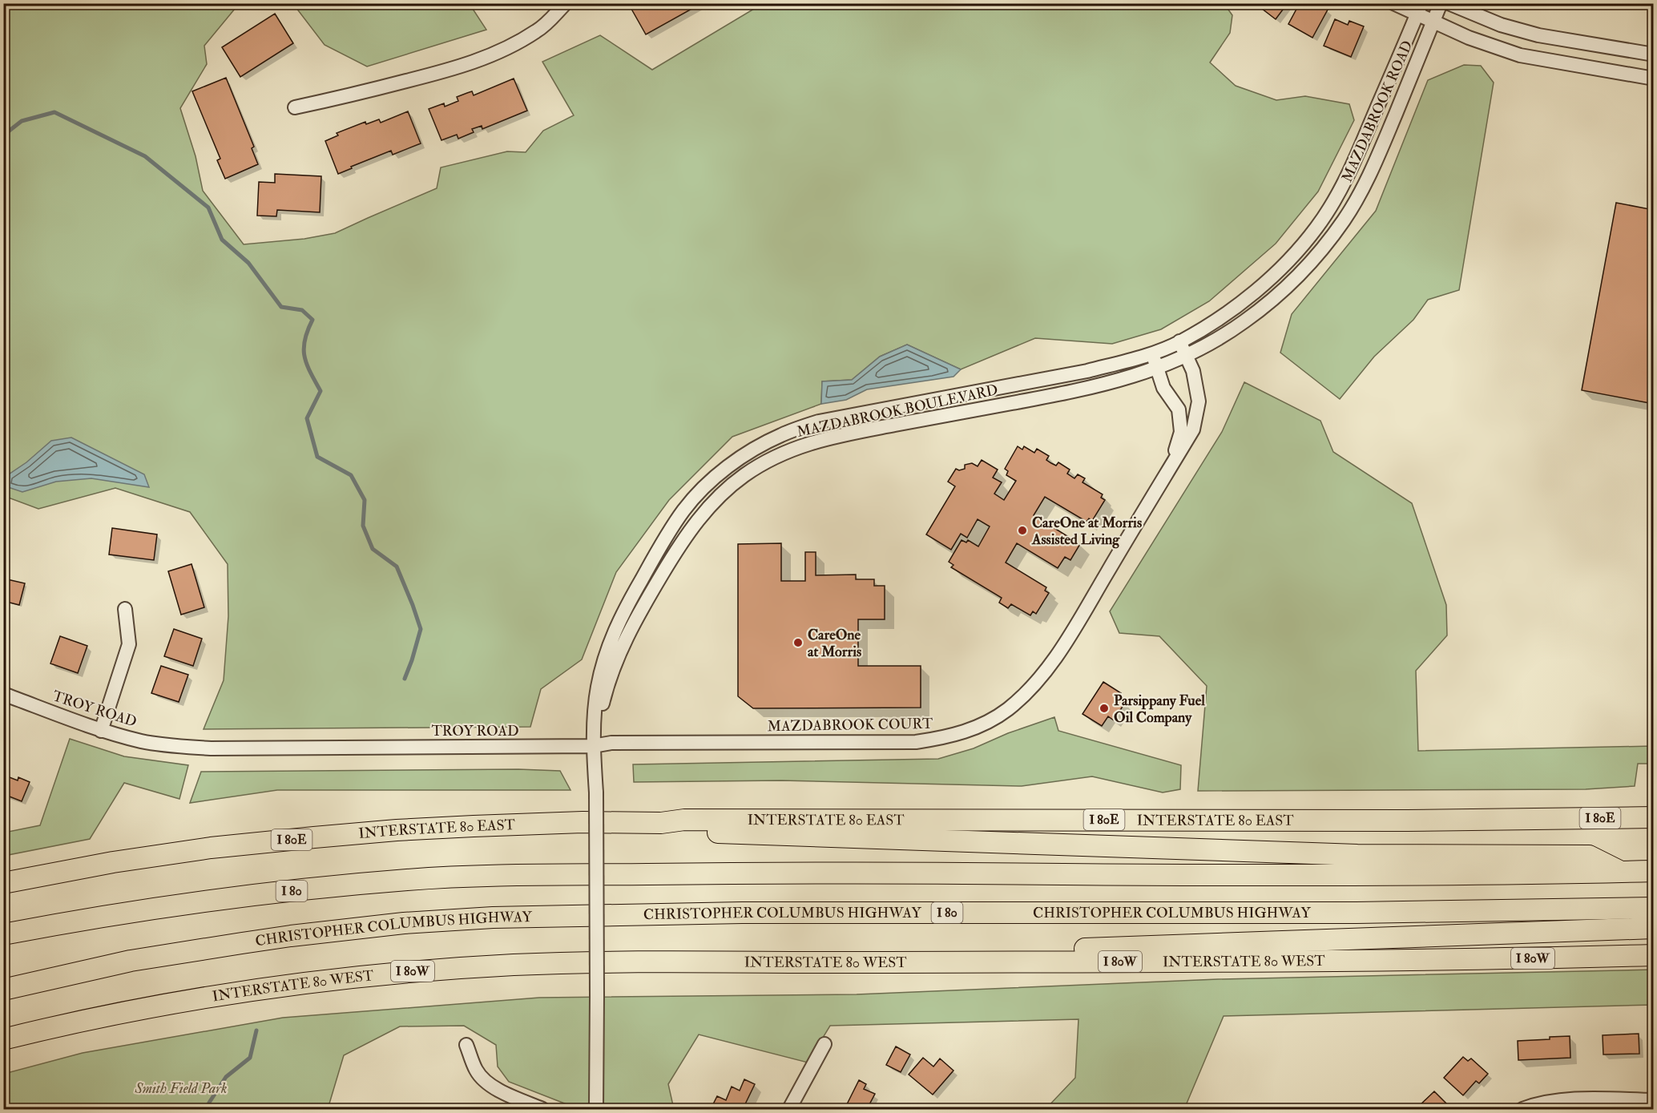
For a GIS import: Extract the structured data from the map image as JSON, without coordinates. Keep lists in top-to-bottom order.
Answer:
{
  "streets": {
    "highway": [
      "I 80E",
      "INTERSTATE 80 EAST",
      "I 80",
      "CHRISTOPHER COLUMBUS HIGHWAY",
      "I 80W",
      "INTERSTATE 80 WEST"
    ],
    "street": [
      "MAZDABROOK ROAD",
      "MAZDABROOK BOULEVARD",
      "TROY ROAD",
      "MAZDABROOK COURT"
    ]
  },
  "crossings": [
    ["MAZDABROOK ROAD", "MAZDABROOK BOULEVARD"],
    ["MAZDABROOK ROAD", "MAZDABROOK COURT"],
    ["MAZDABROOK BOULEVARD", "TROY ROAD"],
    ["MAZDABROOK BOULEVARD", "MAZDABROOK COURT"],
    ["TROY ROAD", "MAZDABROOK COURT"]
  ],
  "parks": ["Smith Field Park"],
  "places": ["CareOne at Morris Assisted Living", "CareOne at Morris", "Parsippany Fuel Oil Company"]
}
